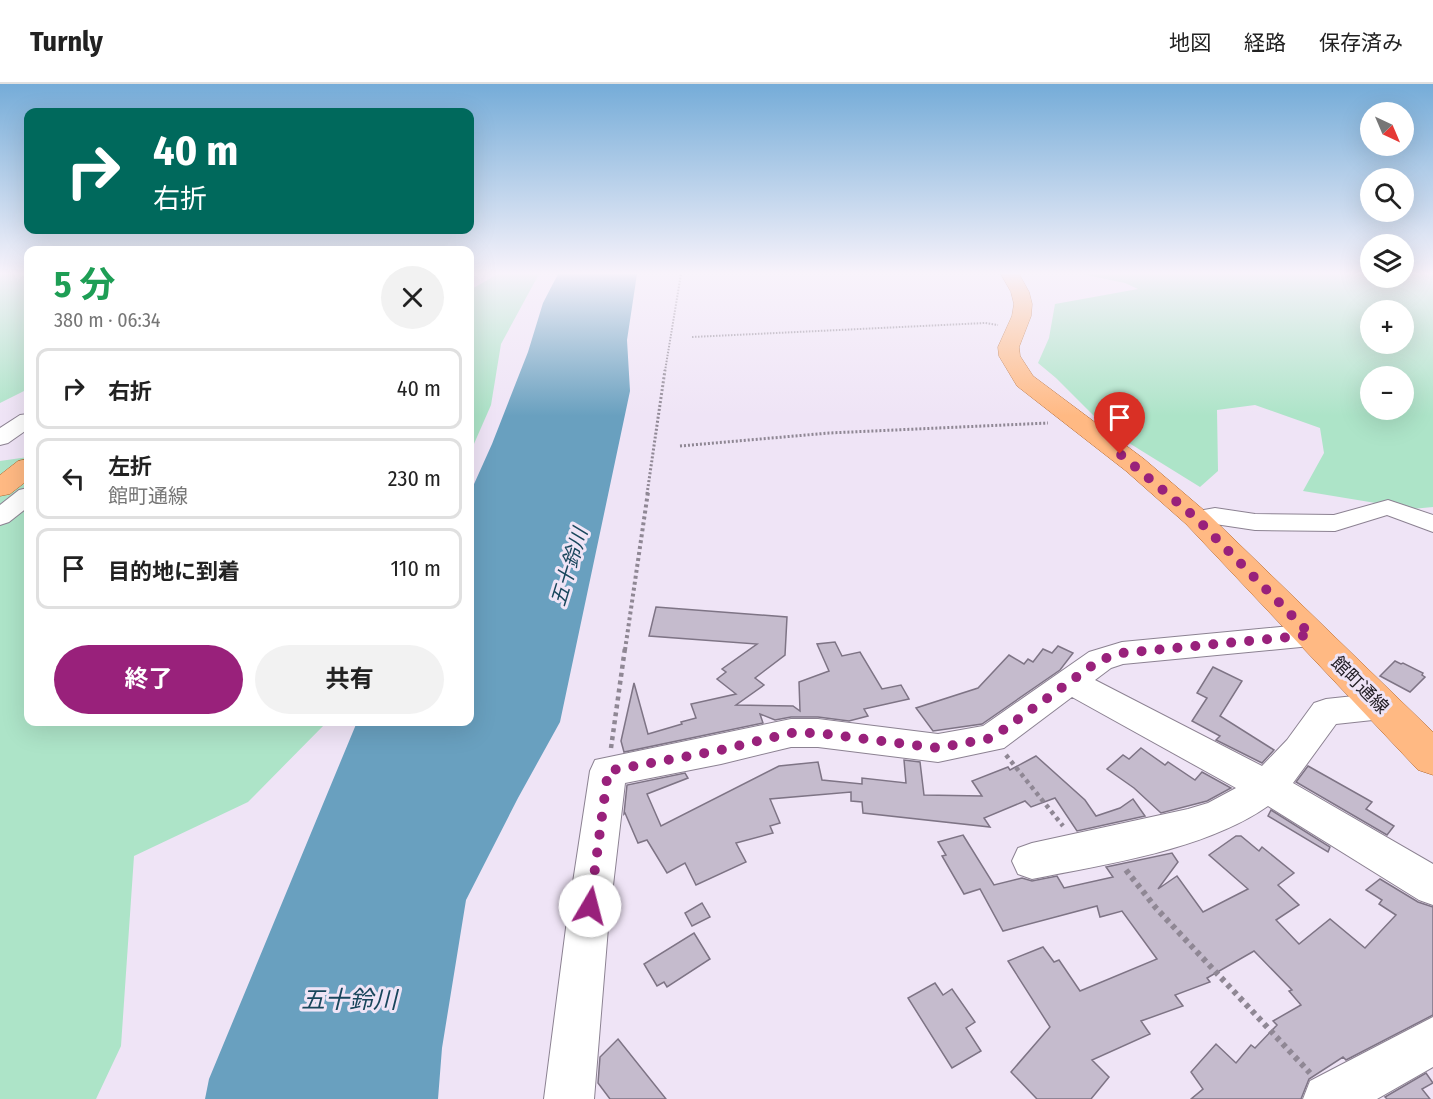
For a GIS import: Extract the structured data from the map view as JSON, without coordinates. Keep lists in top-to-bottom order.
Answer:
{
  "streets": {
    "main road": ["館町通線"]
  },
  "water": ["五十鈴川"],
  "north": "bottom right",
  "page": {
    "header": "Turnly",
    "nav": ["地図", "経路", "保存済み"],
    "map_buttons": ["+", "−"],
    "turn": ["40 m", "右折"],
    "heading": ["5 分", "380 m · 06:34"],
    "list": [
      {
        "name": "右折",
        "value": "40 m"
      },
      {
        "name": "左折",
        "note": "館町通線",
        "value": "230 m"
      },
      {
        "name": "目的地に到着",
        "value": "110 m"
      }
    ],
    "buttons": ["終了", "共有"]
  }
}
